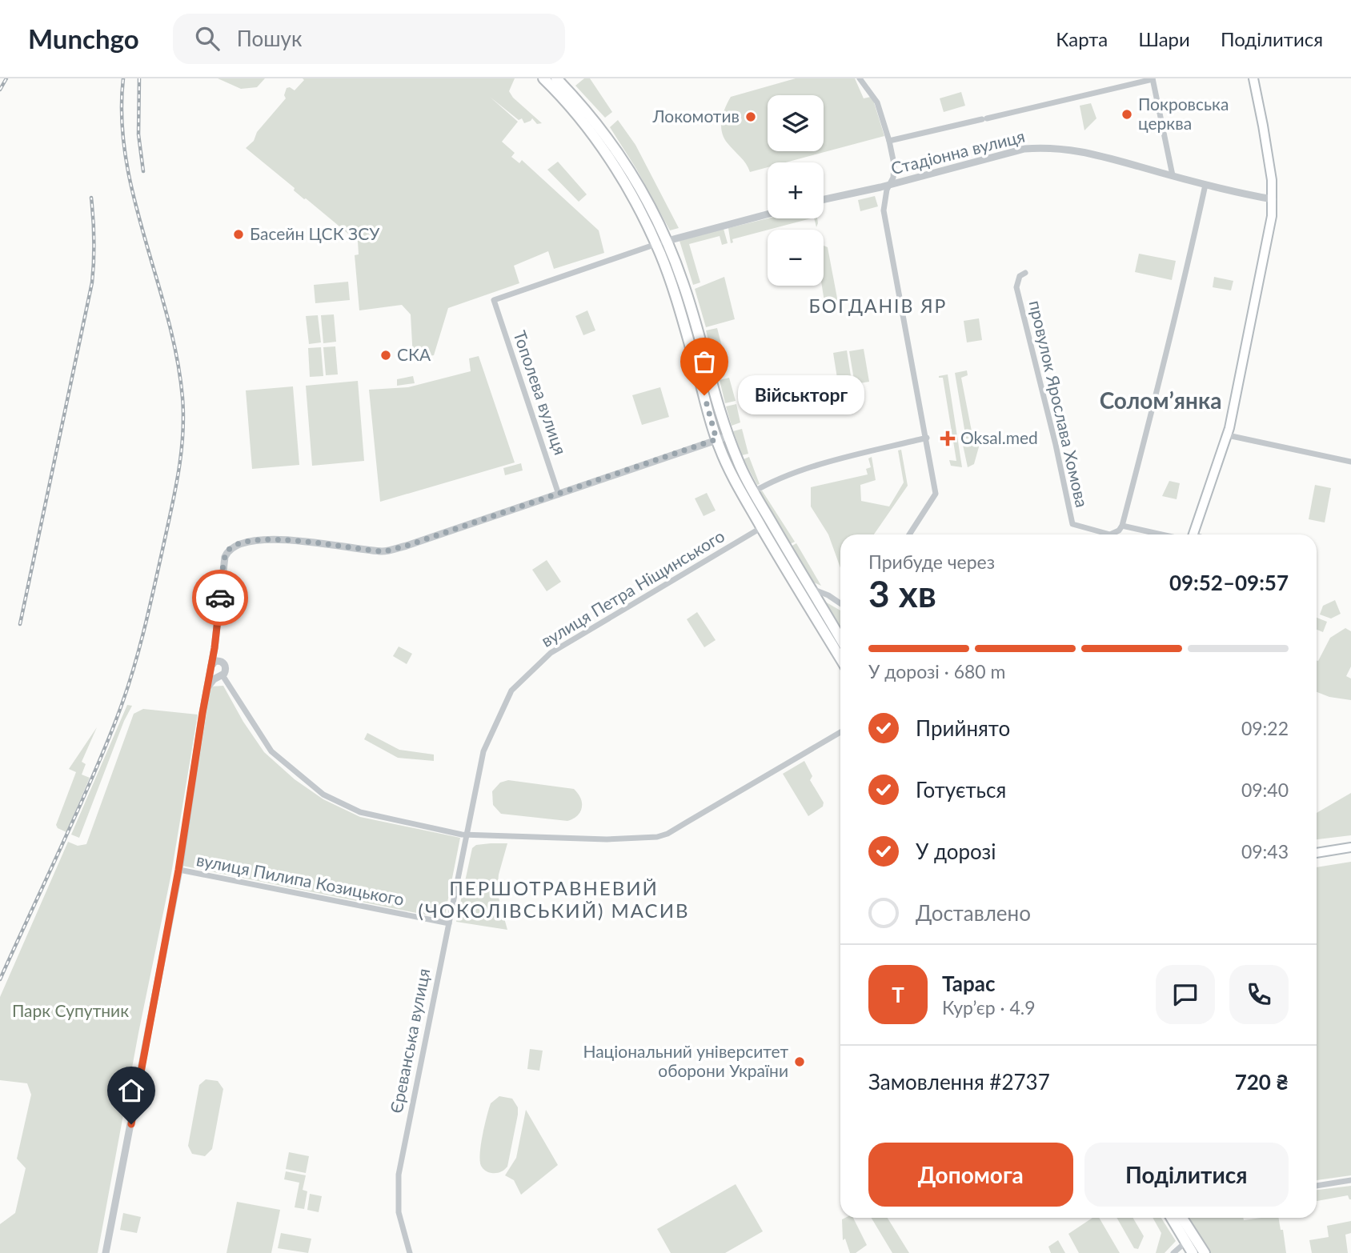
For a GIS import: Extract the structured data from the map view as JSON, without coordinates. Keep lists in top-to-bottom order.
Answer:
{
  "streets": {
    "street": [
      "Стадіонна вулиця",
      "Тополева вулиця",
      "провулок Ярослава Хомова",
      "вулиця Петра Ніщинського",
      "вулиця Пилипа Козицького",
      "Єреванська вулиця"
    ]
  },
  "crossings": [
    ["вулиця Петра Ніщинського", "Єреванська вулиця"],
    ["вулиця Пилипа Козицького", "Єреванська вулиця"]
  ],
  "districts": ["БОГДАНІВ ЯР", "Соломʼянка", "ПЕРШОТРАВНЕВИЙ (ЧОКОЛІВСЬКИЙ) МАСИВ"],
  "parks": ["Парк Супутник"],
  "places": {
    "other": [
      "Покровська церква",
      "Локомотив",
      "Басейн ЦСК ЗСУ",
      "СКА",
      "Військторг",
      "Національний університет оборони України"
    ],
    "health": ["Oksal.med"]
  },
  "page": {
    "header": "Munchgo",
    "search": "Пошук",
    "nav": ["Карта", "Шари", "Поділитися"],
    "map_buttons": ["+", "−"],
    "bubble": "Військторг",
    "heading": ["3 хв", "Прибуде через", "09:52–09:57"],
    "panel": [
      "Тарас",
      "Кур’єр · 4.9",
      "Замовлення #2737",
      "720 ₴"
    ],
    "bar": "У дорозі · 680 m",
    "list": [
      ["Прийнято", "09:22"],
      ["Готується", "09:40"],
      ["У дорозі", "09:43"],
      "Доставлено"
    ],
    "round": "Т",
    "buttons": ["Допомога", "Поділитися"]
  }
}
